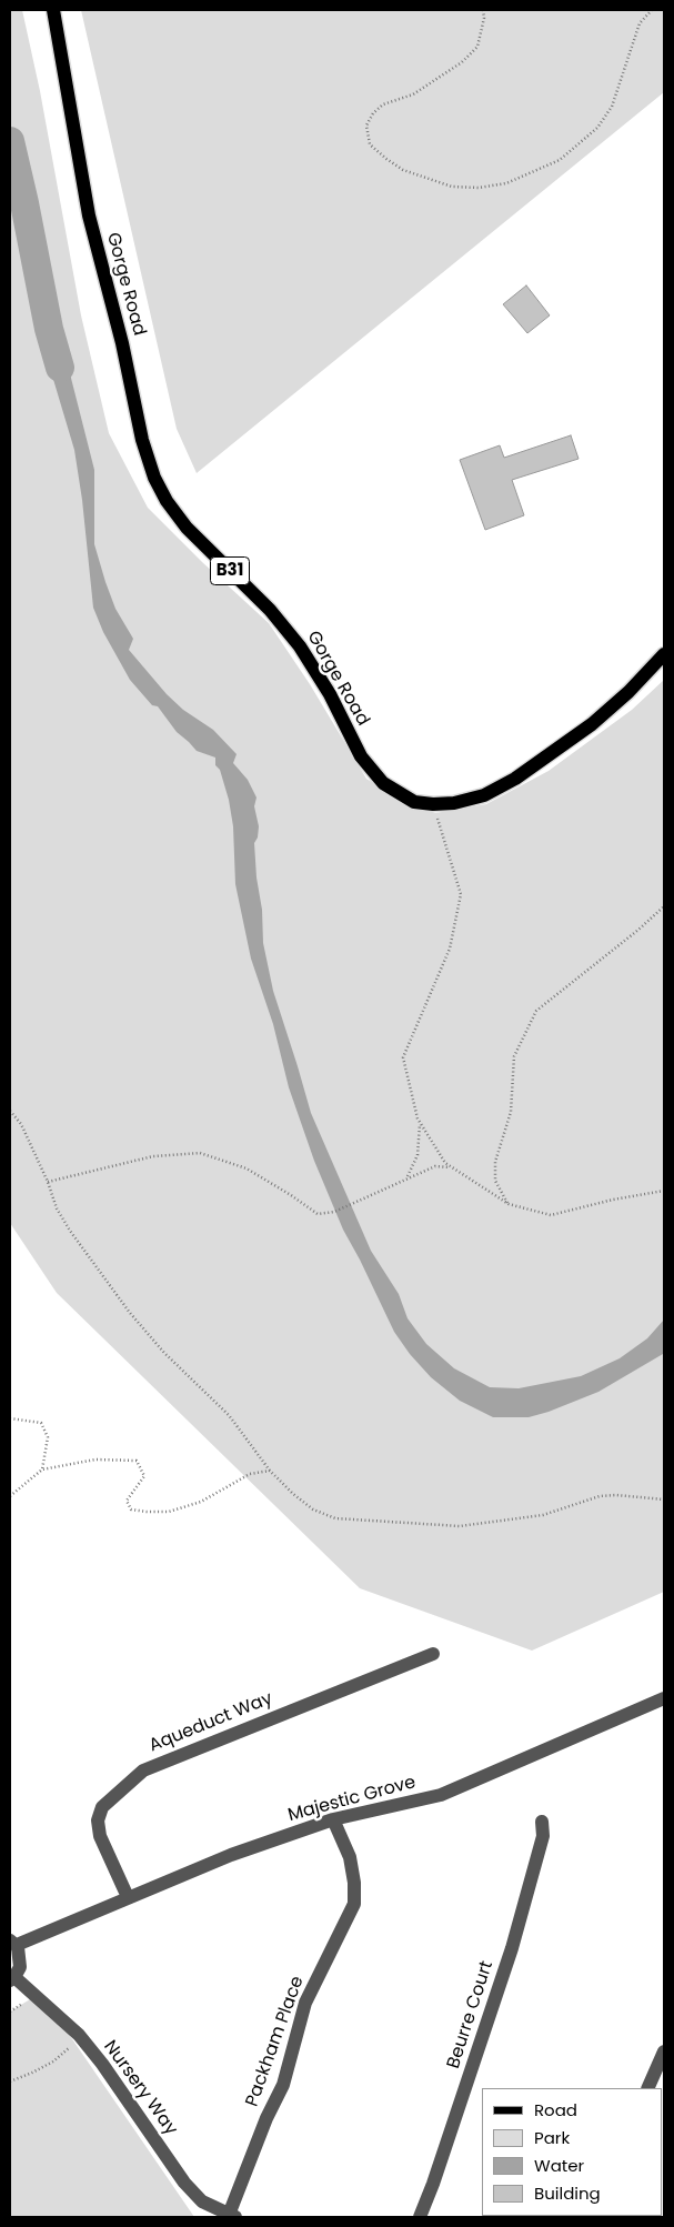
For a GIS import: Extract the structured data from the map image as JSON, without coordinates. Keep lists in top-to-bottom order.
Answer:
{
  "streets": {
    "main road": ["Gorge Road", "B31"],
    "street": [
      "Aqueduct Way",
      "Majestic Grove",
      "Beurre Court",
      "Packham Place",
      "Nursery Way"
    ]
  },
  "crossings": [
    ["Aqueduct Way", "Majestic Grove"],
    ["Majestic Grove", "Packham Place"],
    ["Packham Place", "Nursery Way"]
  ],
  "legend": [
    "Road",
    "Park",
    "Water",
    "Building"
  ]
}
